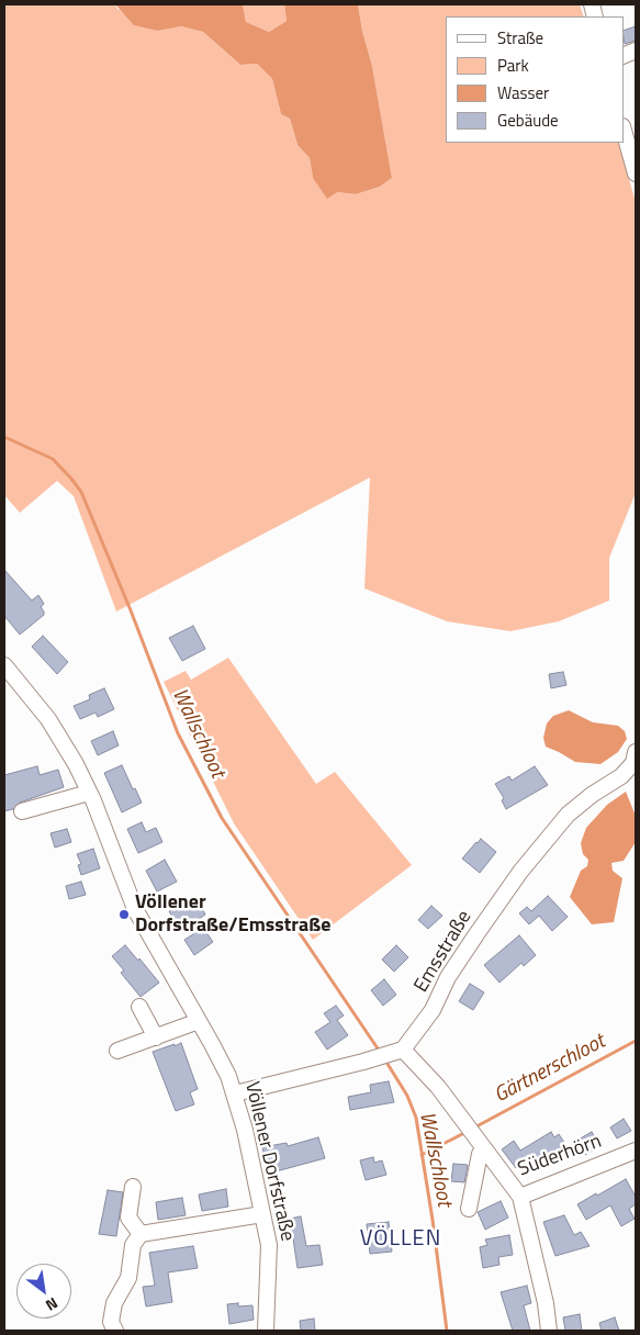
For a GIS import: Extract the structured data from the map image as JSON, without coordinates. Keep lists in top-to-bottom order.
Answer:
{
  "streets": {
    "street": ["Emsstraße", "Süderhörn", "Völlener Dorfstraße"]
  },
  "crossings": [
    ["Emsstraße", "Süderhörn"]
  ],
  "districts": ["VÖLLEN"],
  "water": ["Wallschloot", "Gärtnerschloot"],
  "places": ["Völlener Dorfstraße/Emsstraße"],
  "legend": [
    "Straße",
    "Park",
    "Wasser",
    "Gebäude"
  ],
  "north": "bottom right"
}
